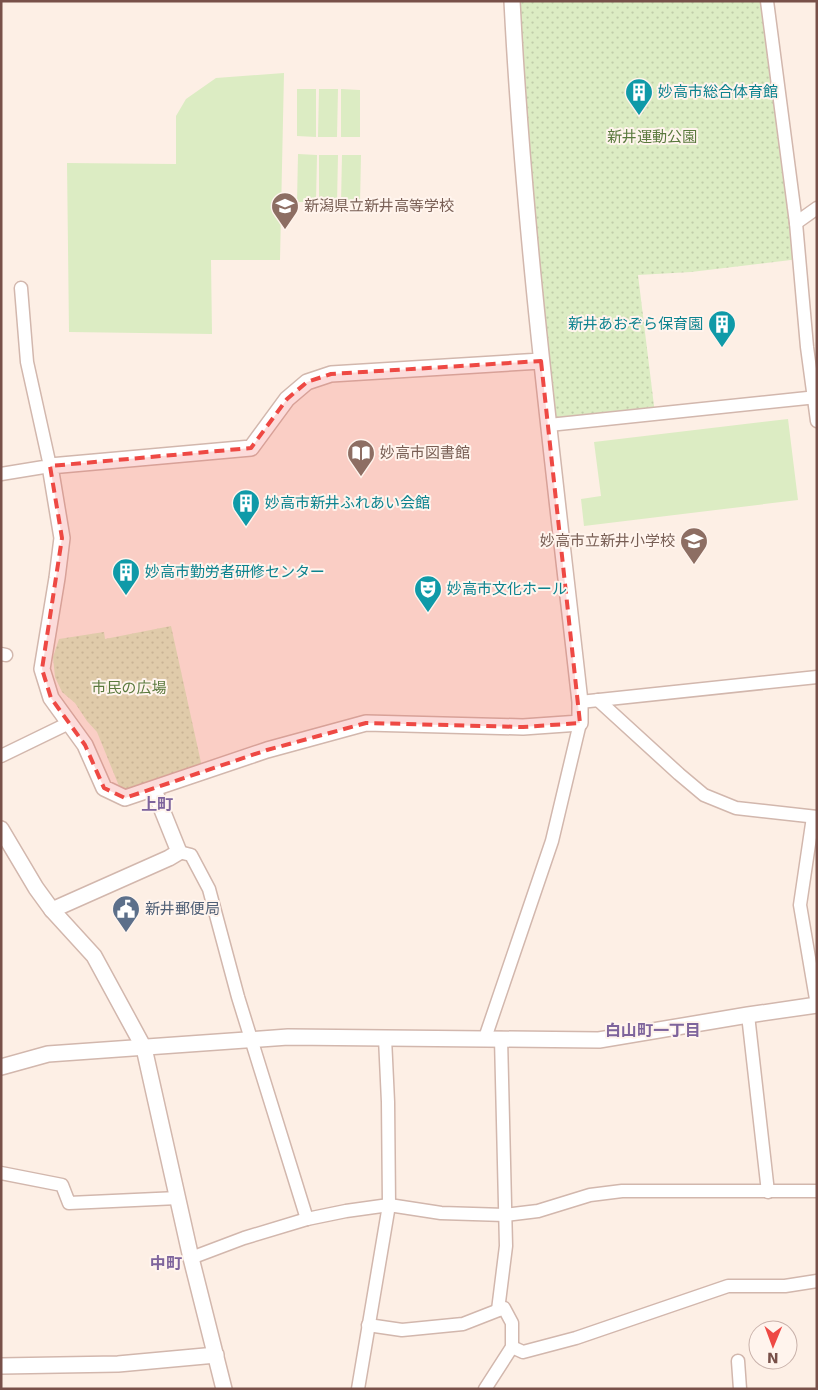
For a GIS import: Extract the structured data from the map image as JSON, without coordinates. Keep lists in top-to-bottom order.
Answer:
{
  "districts": ["上町", "白山町一丁目", "中町"],
  "parks": ["新井運動公園", "市民の広場"],
  "places": {
    "building": [
      "妙高市総合体育館",
      "新井あおぞら保育園",
      "妙高市新井ふれあい会館",
      "妙高市勤労者研修センター"
    ],
    "school or university": ["新潟県立新井高等学校", "妙高市立新井小学校"],
    "library": ["妙高市図書館"],
    "theatre": ["妙高市文化ホール"],
    "public building": ["新井郵便局"]
  },
  "north": "bottom"
}
